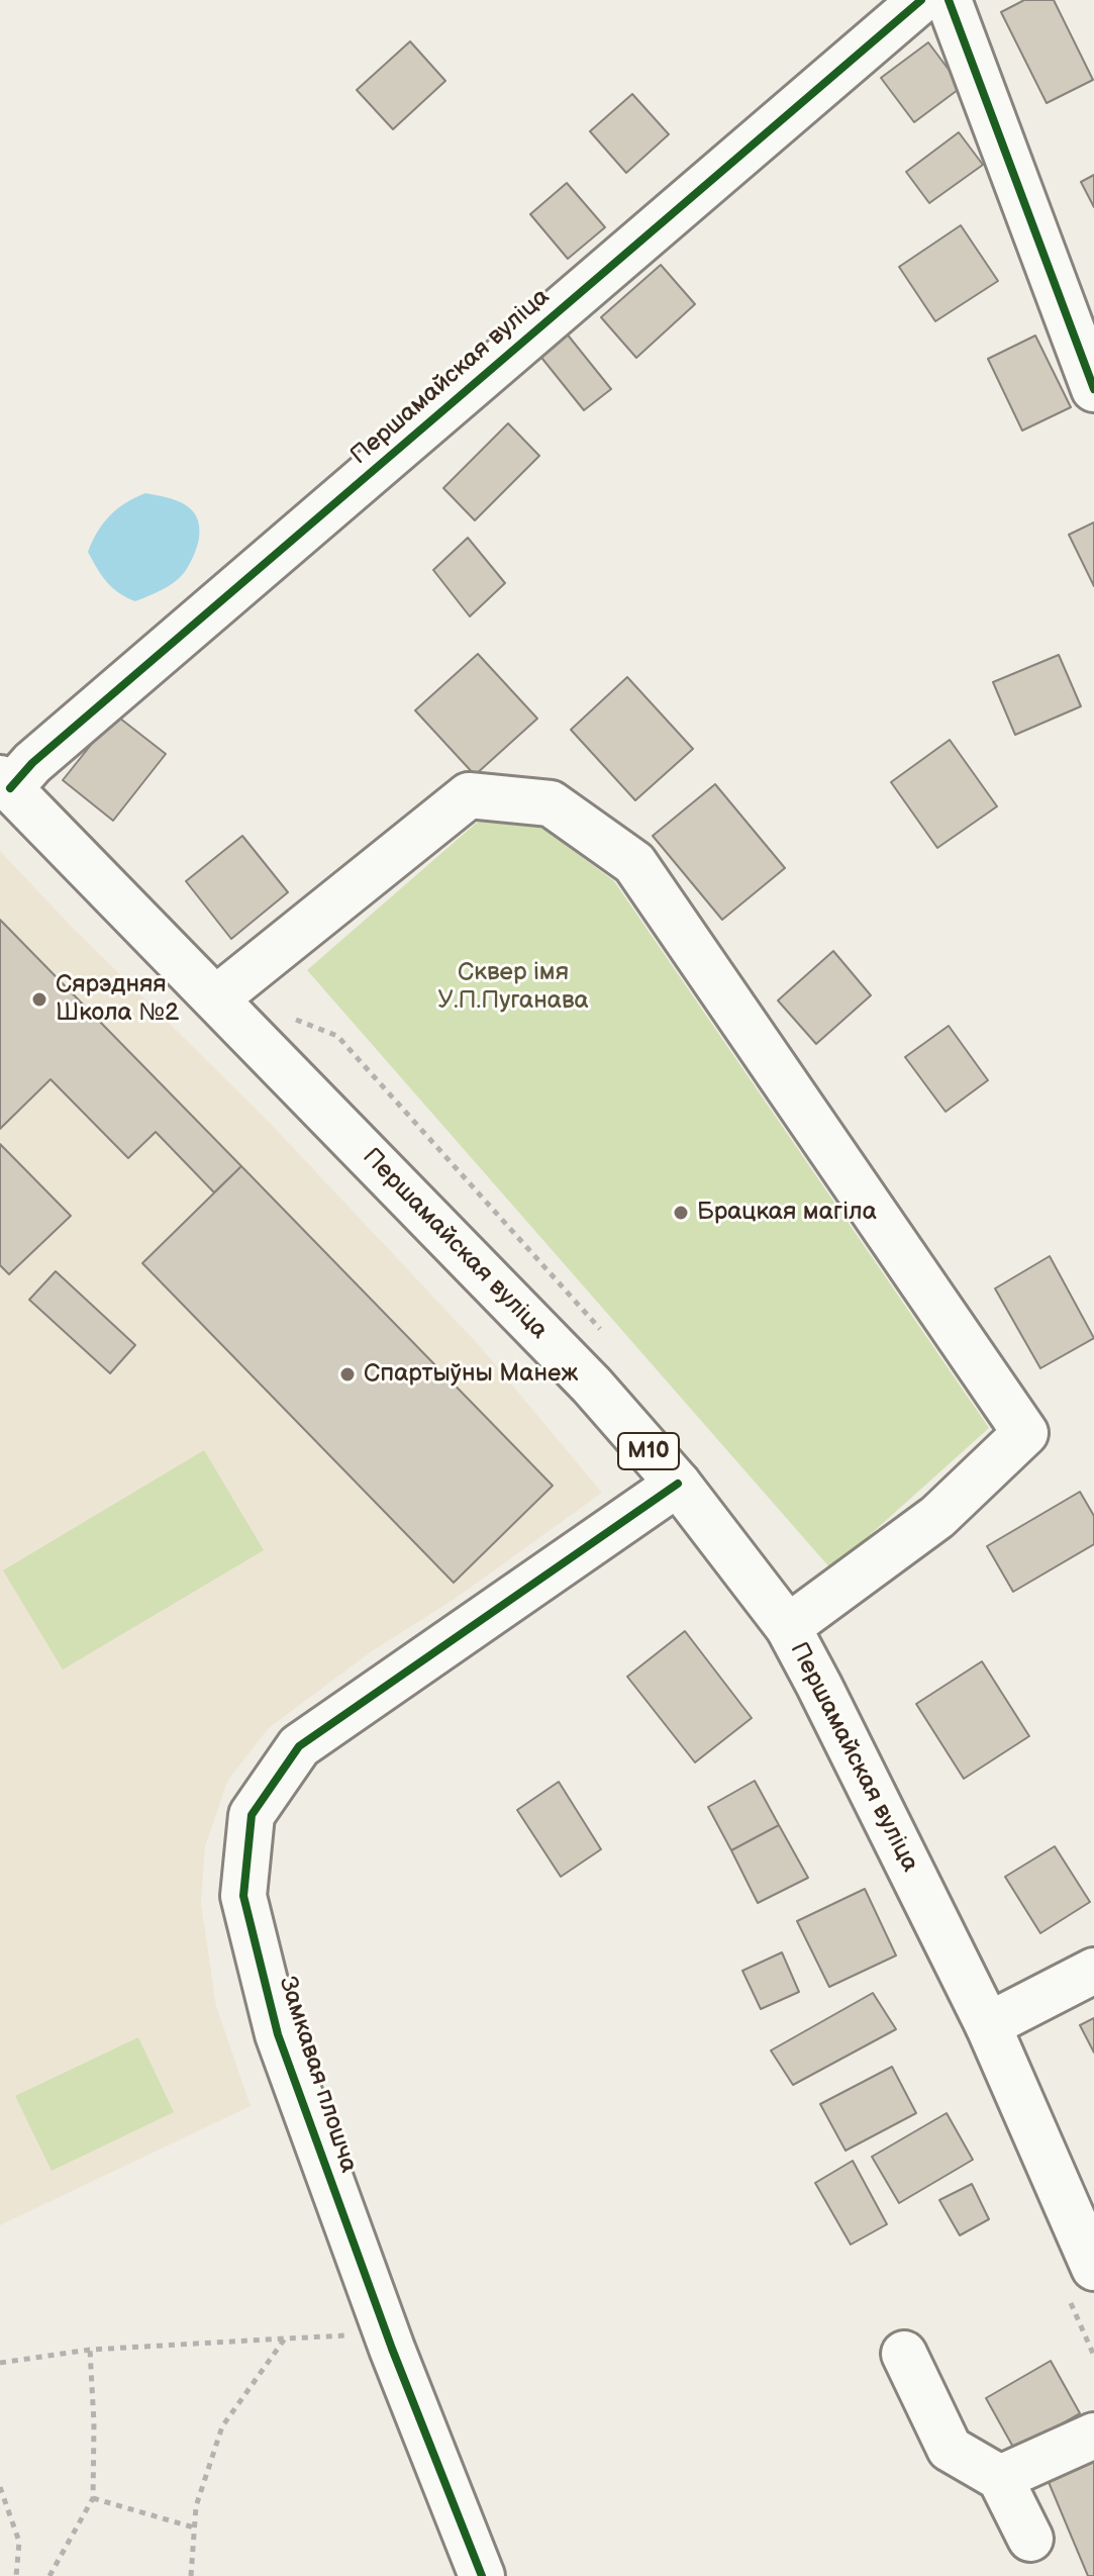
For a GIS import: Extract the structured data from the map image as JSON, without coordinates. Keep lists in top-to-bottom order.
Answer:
{
  "streets": {
    "street": ["Першамайская вуліца", "М10", "Замкавая плошча"]
  },
  "crossings": [
    ["Першамайская вуліца", "Замкавая плошча"]
  ],
  "parks": ["Сквер імя У.П.Пуганава"],
  "places": ["Сярэдняя Школа №2", "Брацкая магіла", "Спартыўны Манеж"]
}
